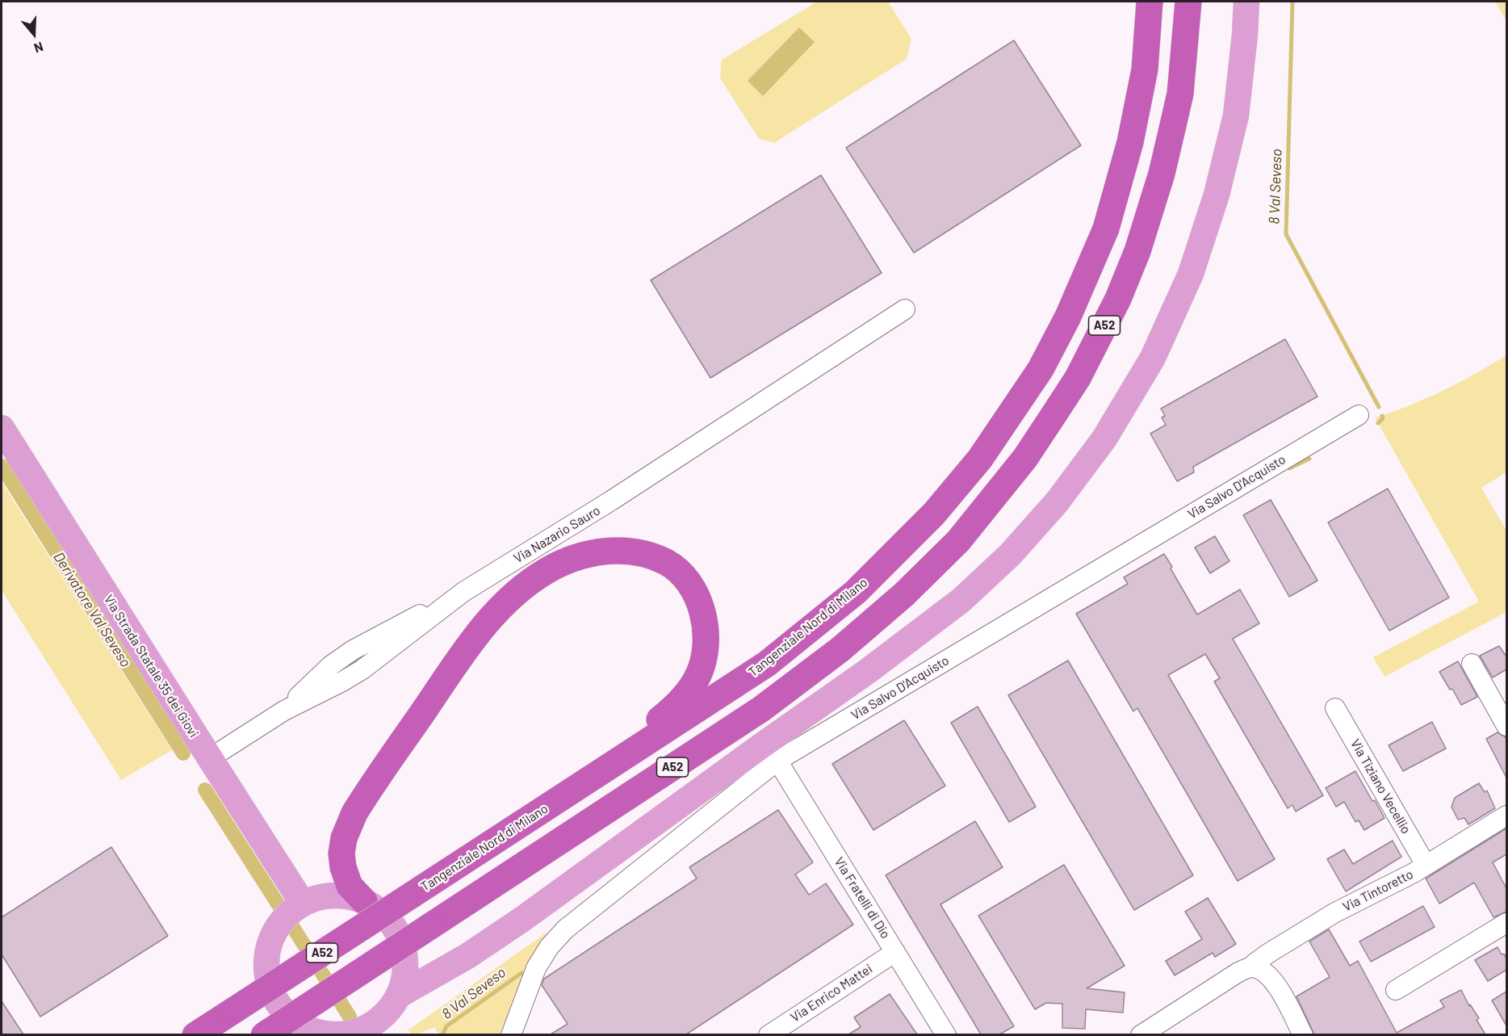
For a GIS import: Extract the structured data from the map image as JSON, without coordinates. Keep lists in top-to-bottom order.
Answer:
{
  "streets": {
    "highway": ["A52", "Tangenziale Nord di Milano"],
    "main road": ["Via Strada Statale 35 dei Giovi"],
    "street": [
      "Via Salvo D'Acquisto",
      "Via Nazario Sauro",
      "Via Tiziano Vecellio",
      "Via Tintoretto",
      "Via Fratelli di Dio",
      "Via Enrico Mattei"
    ]
  },
  "crossings": [
    ["Via Salvo D'Acquisto", "Via Fratelli di Dio"],
    ["Via Nazario Sauro", "Via Strada Statale 35 dei Giovi"],
    ["Via Tiziano Vecellio", "Via Tintoretto"],
    ["Via Fratelli di Dio", "Via Enrico Mattei"]
  ],
  "water": ["8 Val Seveso", "Derivatore Val Seveso"],
  "north": "bottom"
}
